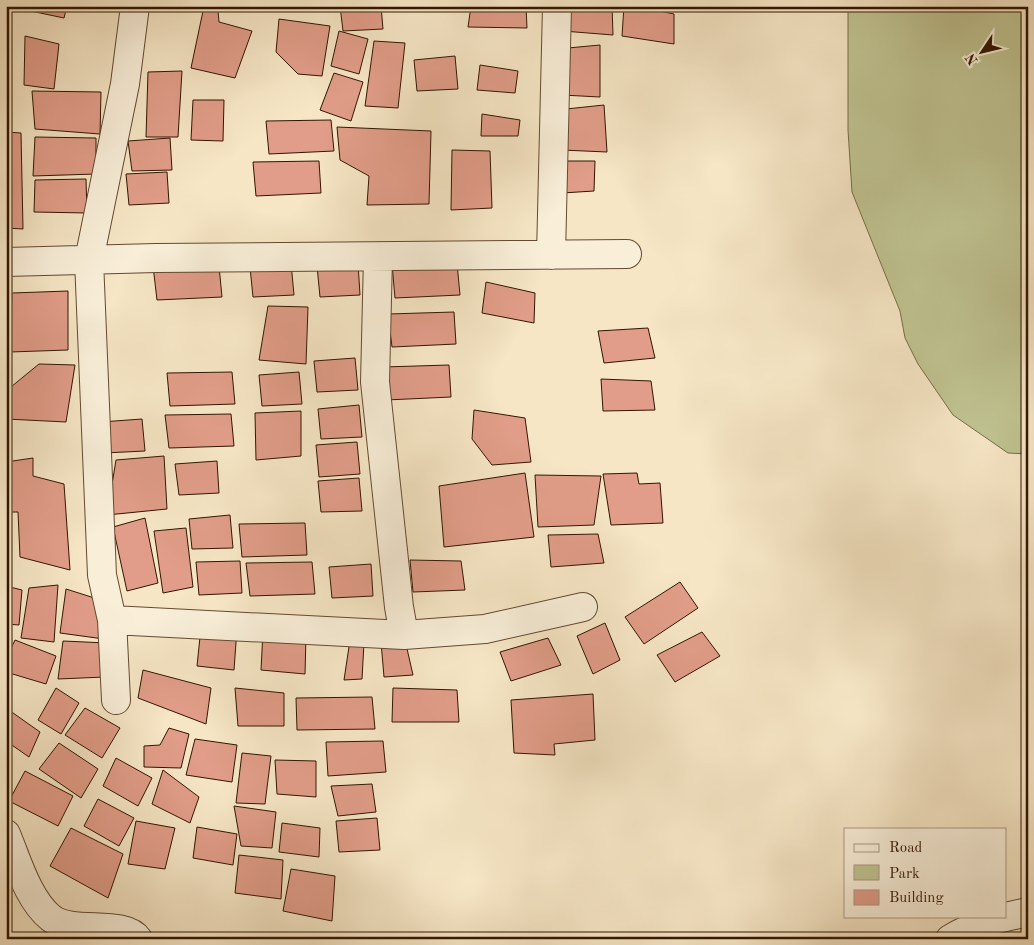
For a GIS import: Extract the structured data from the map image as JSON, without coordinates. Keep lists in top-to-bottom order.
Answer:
{
  "legend": ["Road", "Park", "Building"],
  "north": "bottom left"
}
